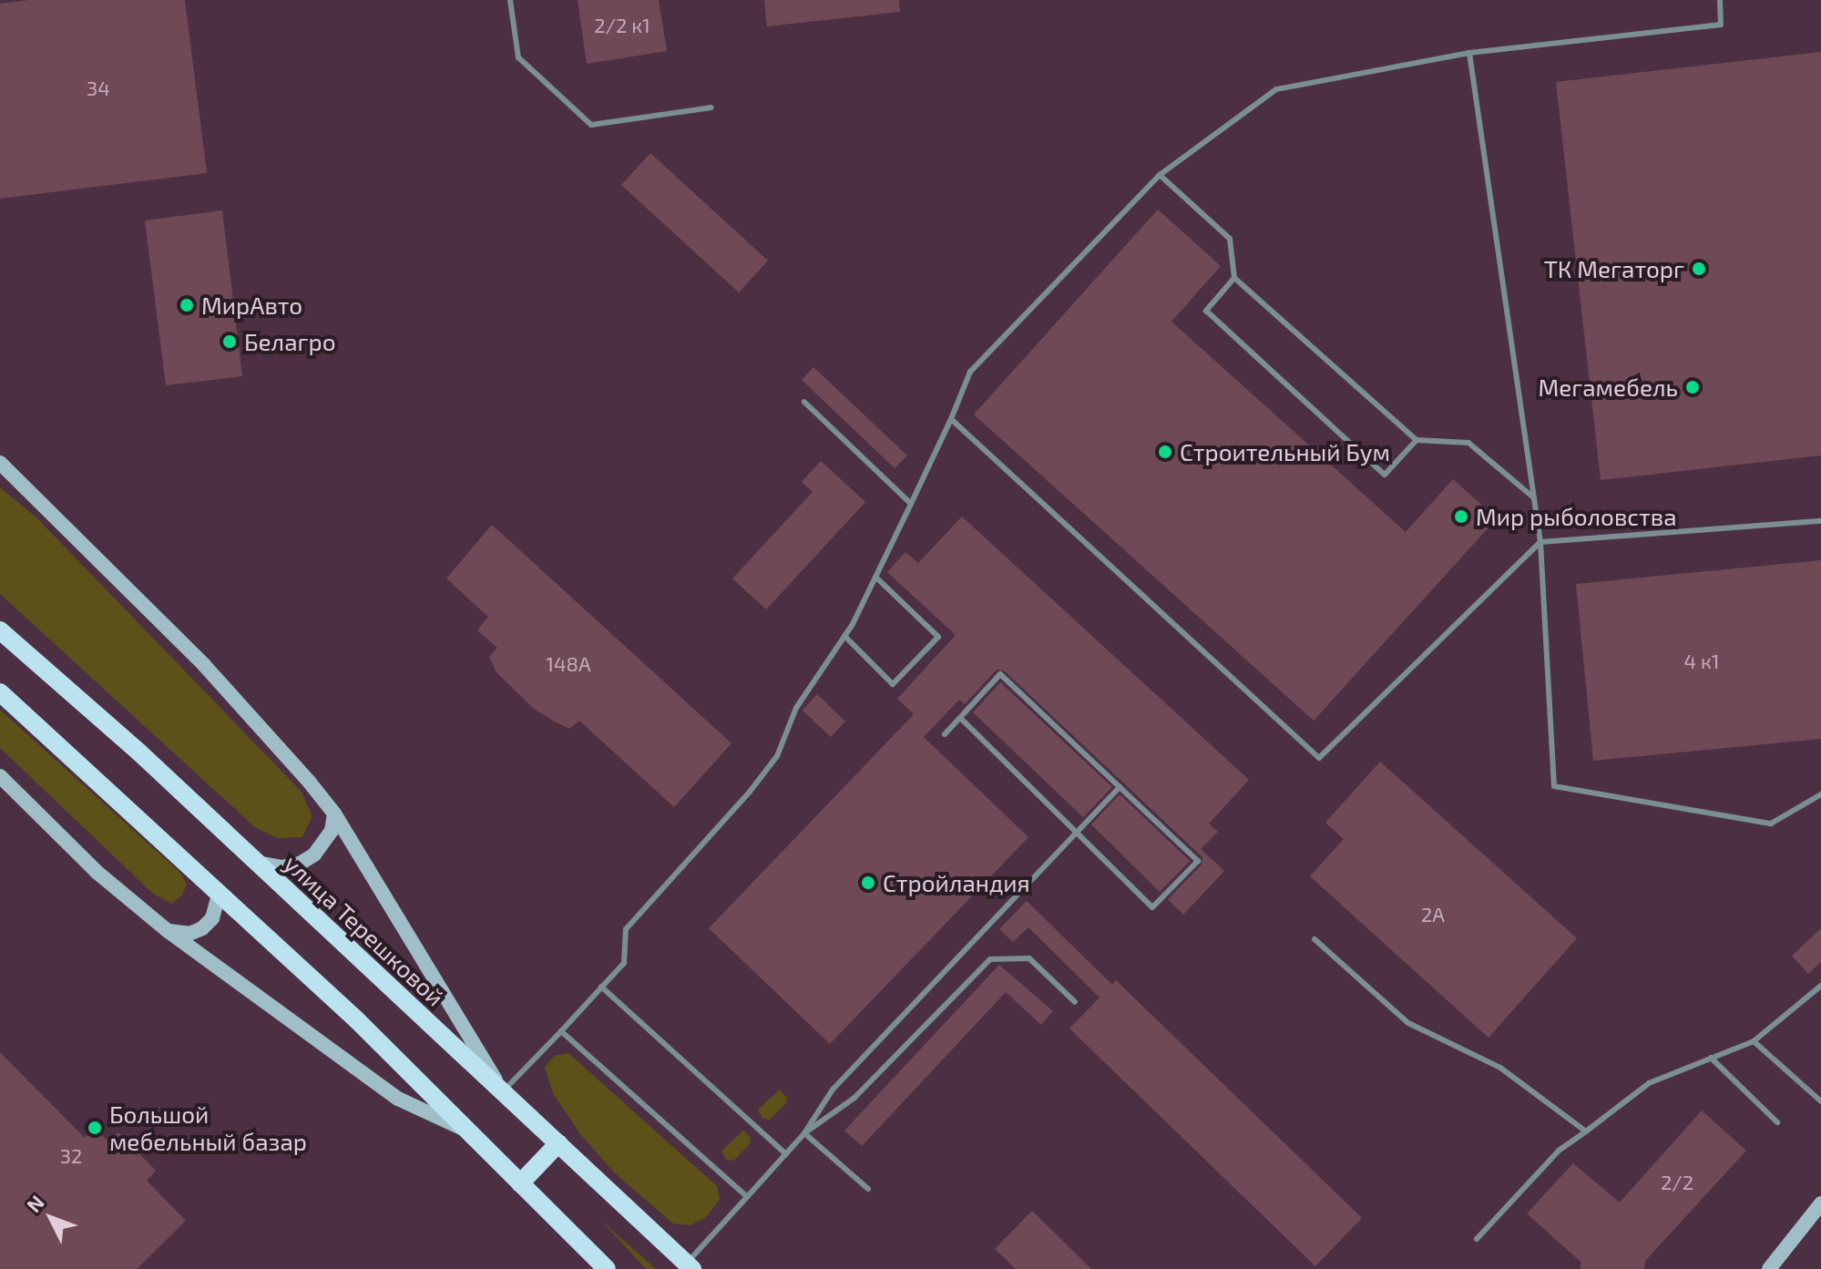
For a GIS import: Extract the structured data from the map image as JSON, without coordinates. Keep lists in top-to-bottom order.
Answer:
{
  "streets": {
    "main road": ["улица Терешковой"]
  },
  "places": [
    "ТК Мегаторг",
    "МирАвто",
    "Белагро",
    "Мегамебель",
    "Строительный Бум",
    "Мир рыболовства",
    "Стройландия",
    "Большой мебельный базар"
  ],
  "house_numbers": [
    "2/2 к1",
    "34",
    "4 к1",
    "148А",
    "2А",
    "32",
    "2/2"
  ],
  "north": "top left"
}
